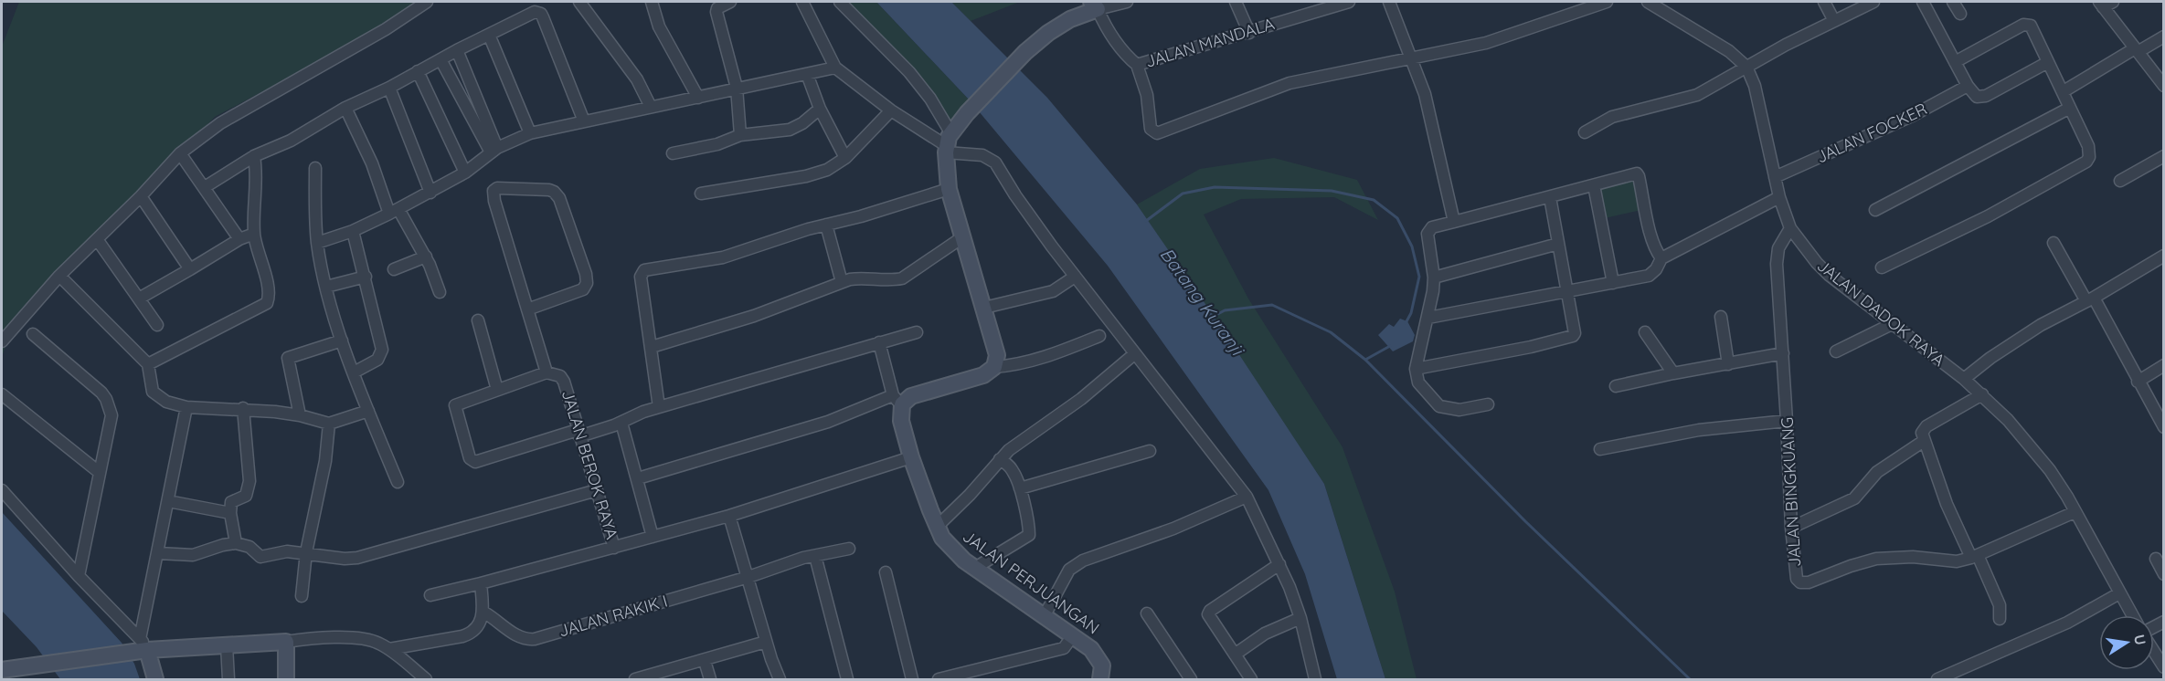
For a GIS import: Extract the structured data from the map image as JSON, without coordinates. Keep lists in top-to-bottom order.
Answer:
{
  "streets": {
    "street": [
      "JALAN MANDALA",
      "JALAN FOCKER",
      "JALAN DADOK RAYA",
      "JALAN BEROK RAYA",
      "JALAN BINGKUANG",
      "JALAN PERJUANGAN",
      "JALAN RAKIK I"
    ]
  },
  "crossings": [
    ["JALAN FOCKER", "JALAN DADOK RAYA"],
    ["JALAN DADOK RAYA", "JALAN BINGKUANG"]
  ],
  "water": ["Batang Kuranji"],
  "north": "right"
}
